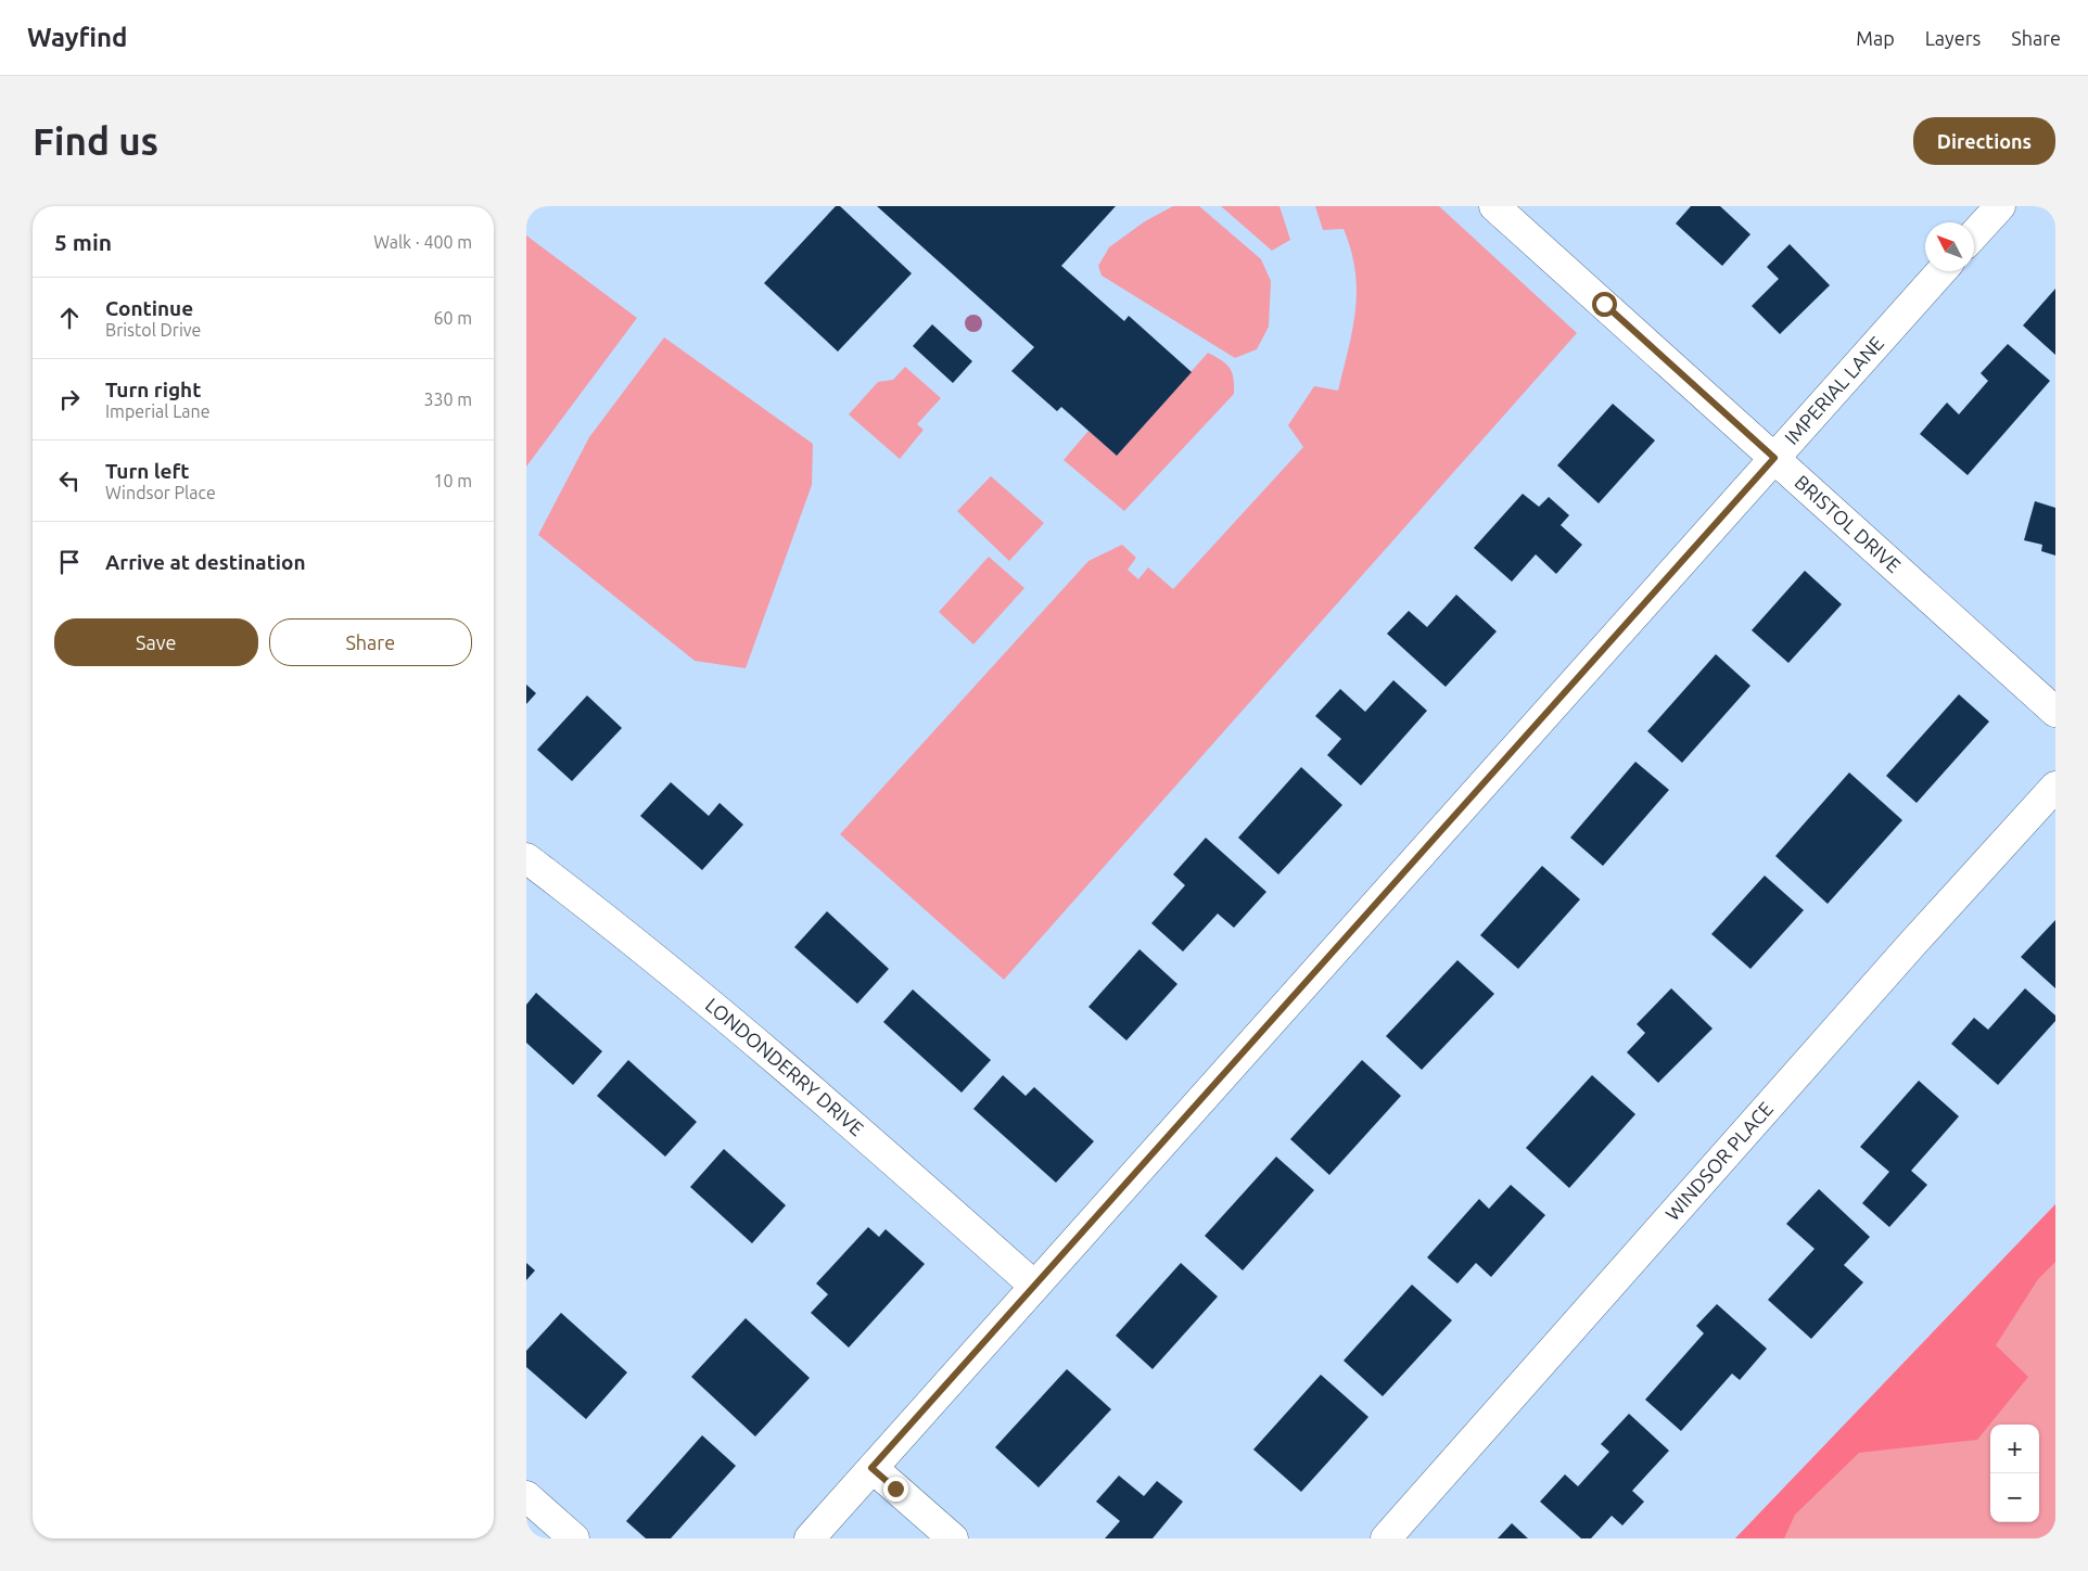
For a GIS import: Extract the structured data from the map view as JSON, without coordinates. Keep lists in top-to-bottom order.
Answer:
{
  "streets": {
    "street": [
      "IMPERIAL LANE",
      "BRISTOL DRIVE",
      "LONDONDERRY DRIVE",
      "WINDSOR PLACE"
    ]
  },
  "crossings": [
    ["IMPERIAL LANE", "BRISTOL DRIVE"],
    ["IMPERIAL LANE", "LONDONDERRY DRIVE"]
  ],
  "north": "top left",
  "page": {
    "header": "Wayfind",
    "nav": ["Map", "Layers", "Share"],
    "buttons": [
      "Directions",
      ["Save", "Share"]
    ],
    "title": "Find us",
    "heading": ["5 min", "Walk · 400 m"],
    "list": [
      ["Continue", "Bristol Drive", "60 m"],
      ["Turn right", "Imperial Lane", "330 m"],
      ["Turn left", "Windsor Place", "10 m"],
      "Arrive at destination"
    ],
    "map_buttons": ["+", "−"]
  }
}
